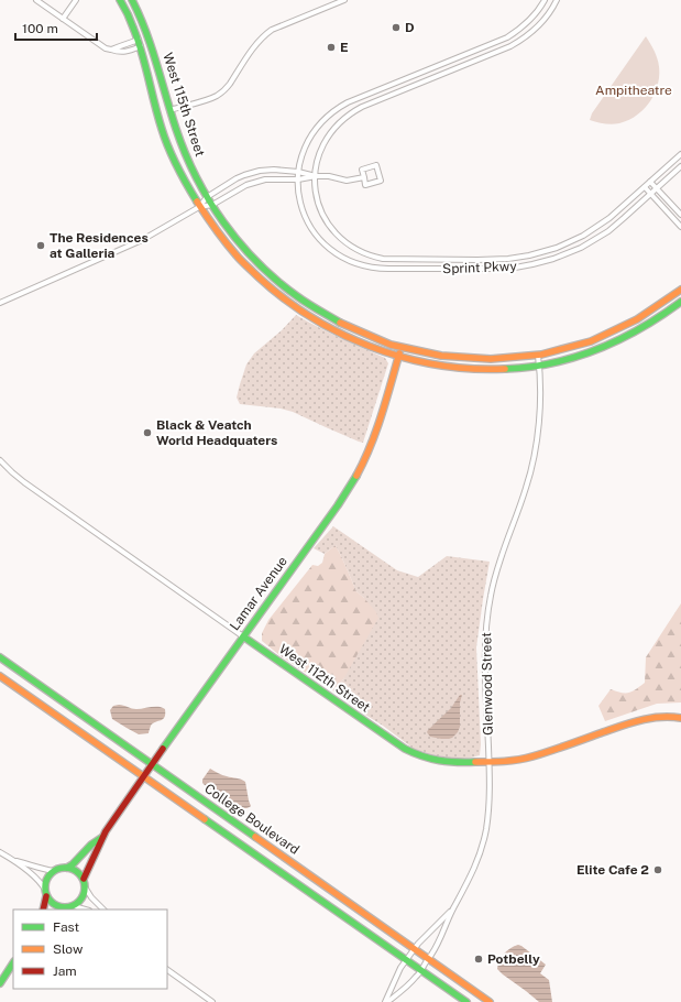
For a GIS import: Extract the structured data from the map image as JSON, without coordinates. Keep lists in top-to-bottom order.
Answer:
{
  "streets": {
    "street": [
      "West 115th Street",
      "Sprint Pkwy",
      "Lamar Avenue",
      "West 112th Street",
      "Glenwood Street",
      "College Boulevard"
    ]
  },
  "crossings": [
    ["West 115th Street", "Lamar Avenue"],
    ["West 115th Street", "Glenwood Street"],
    ["Lamar Avenue", "West 112th Street"],
    ["Lamar Avenue", "College Boulevard"],
    ["West 112th Street", "Glenwood Street"],
    ["Glenwood Street", "College Boulevard"]
  ],
  "parks": ["Ampitheatre"],
  "places": [
    "D",
    "E",
    "The Residences at Galleria",
    "Black & Veatch World Headquaters",
    "Elite Cafe 2",
    "Potbelly"
  ],
  "legend": ["Fast", "Slow", "Jam"],
  "scale_bar": "100 m"
}
